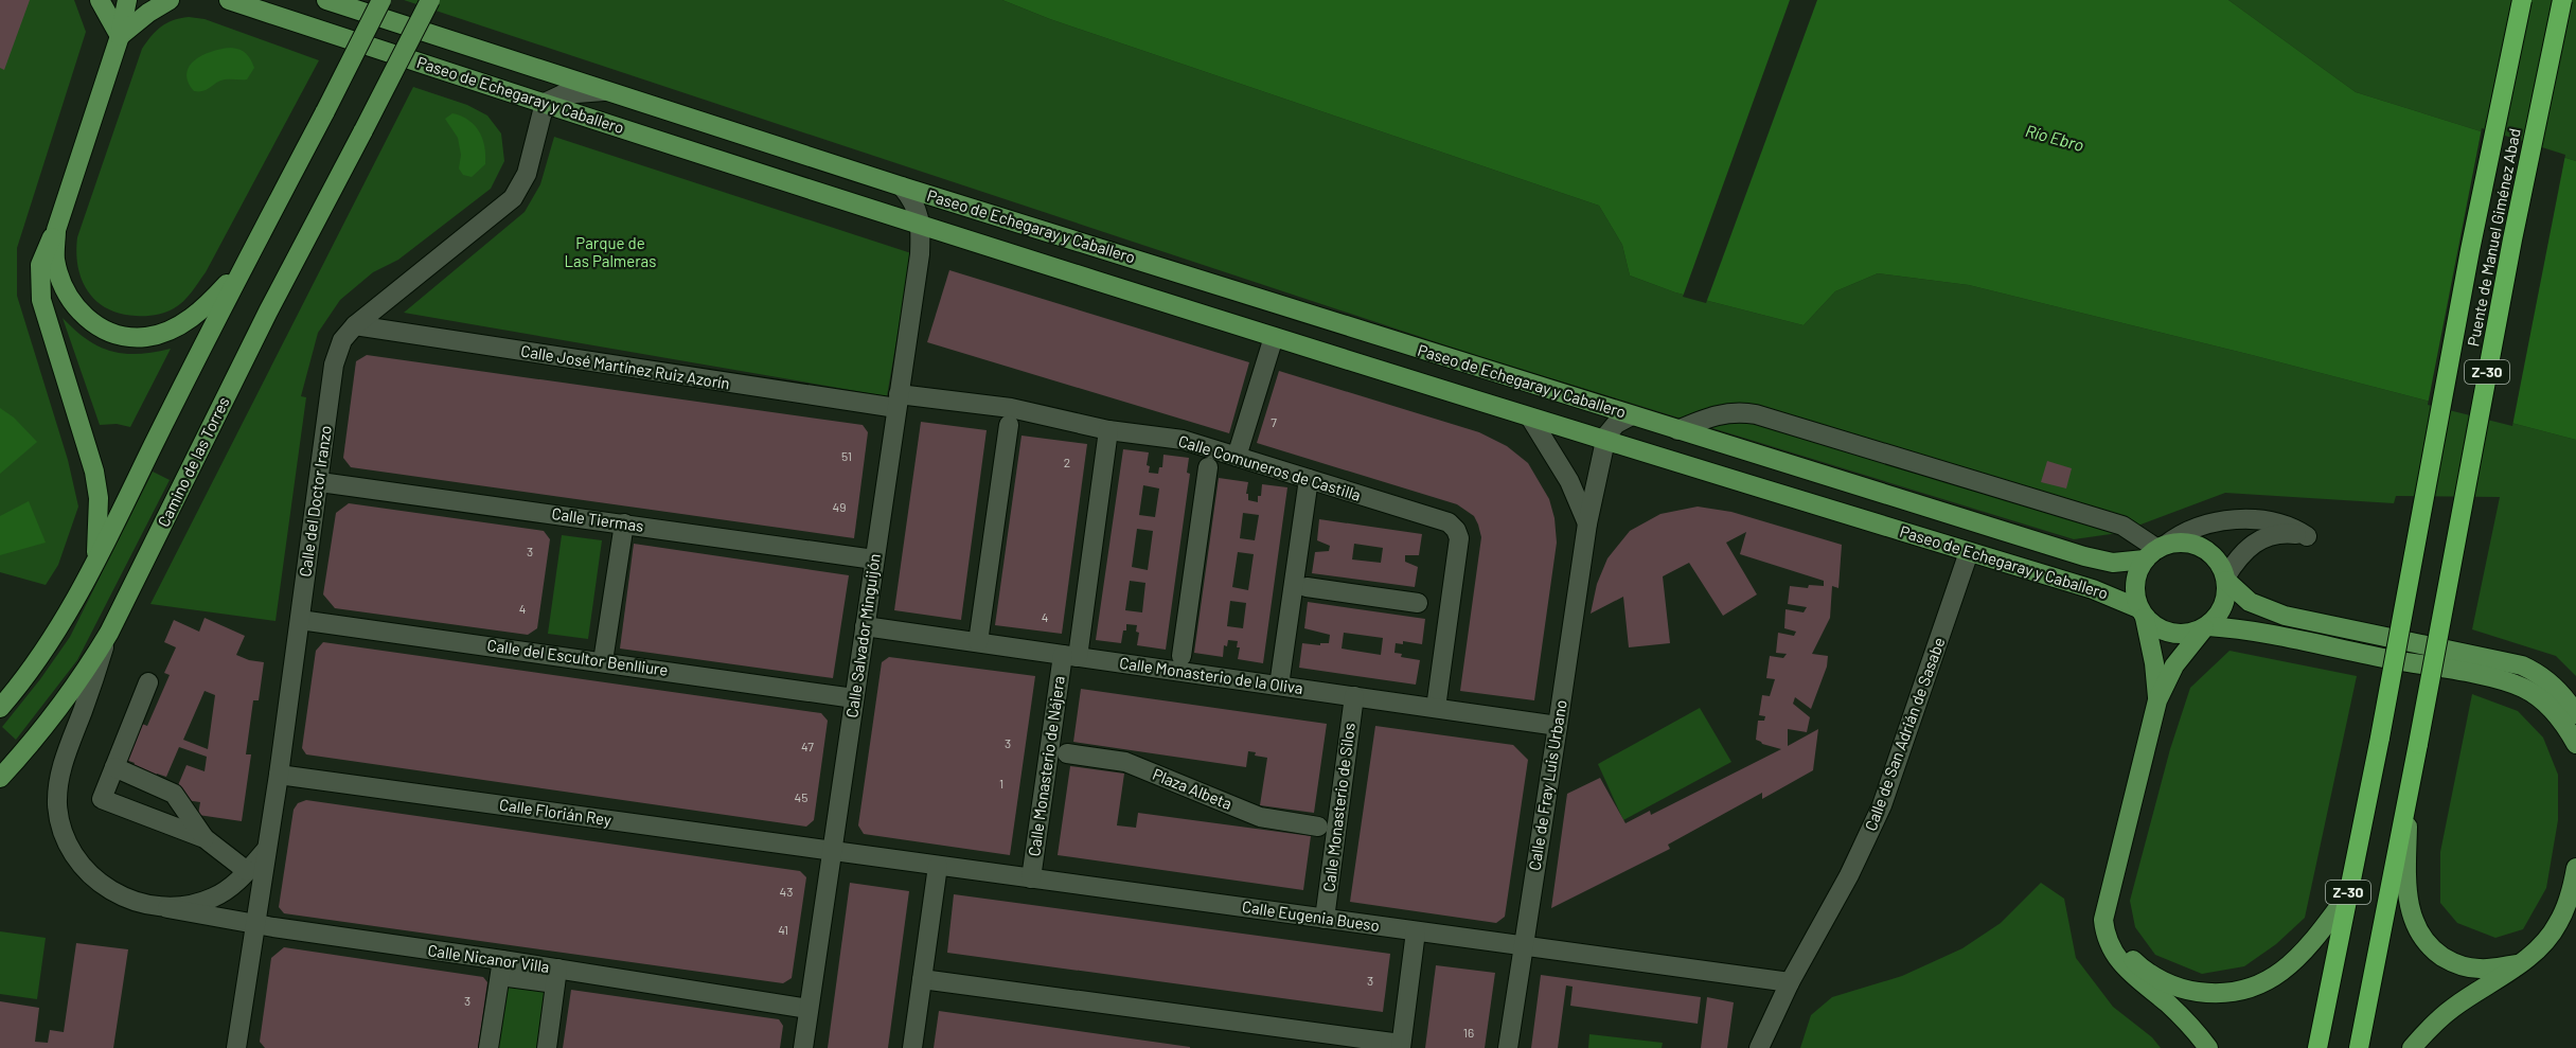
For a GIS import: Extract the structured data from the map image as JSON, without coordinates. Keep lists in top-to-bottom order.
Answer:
{
  "streets": {
    "highway": ["Puente de Manuel Giménez Abad", "Z-30"],
    "main road": ["Paseo de Echegaray y Caballero", "Camino de las Torres"],
    "street": [
      "Calle José Martínez Ruiz Azorín",
      "Calle Comuneros de Castilla",
      "Calle del Doctor Iranzo",
      "Calle Tiermas",
      "Calle Salvador Minguijón",
      "Calle del Escultor Benlliure",
      "Calle Monasterio de la Oliva",
      "Calle de San Adrián de Sasabe",
      "Calle Monasterio de Nájera",
      "Calle de Fray Luis Urbano",
      "Plaza Albeta",
      "Calle Monasterio de Silos",
      "Calle Florián Rey",
      "Calle Eugenia Bueso",
      "Calle Nicanor Villa"
    ]
  },
  "crossings": [
    ["Paseo de Echegaray y Caballero", "Calle del Doctor Iranzo"],
    ["Paseo de Echegaray y Caballero", "Calle Salvador Minguijón"],
    ["Paseo de Echegaray y Caballero", "Calle de San Adrián de Sasabe"],
    ["Paseo de Echegaray y Caballero", "Calle de Fray Luis Urbano"],
    ["Puente de Manuel Giménez Abad", "Z-30"],
    ["Calle José Martínez Ruiz Azorín", "Calle Comuneros de Castilla"],
    ["Calle José Martínez Ruiz Azorín", "Calle del Doctor Iranzo"],
    ["Calle José Martínez Ruiz Azorín", "Calle Salvador Minguijón"],
    ["Camino de las Torres", "Calle Nicanor Villa"],
    ["Calle Comuneros de Castilla", "Calle Salvador Minguijón"],
    ["Calle Comuneros de Castilla", "Calle Monasterio de la Oliva"],
    ["Calle Comuneros de Castilla", "Calle Monasterio de Nájera"],
    ["Calle del Doctor Iranzo", "Calle Tiermas"],
    ["Calle del Doctor Iranzo", "Calle del Escultor Benlliure"],
    ["Calle del Doctor Iranzo", "Calle Florián Rey"],
    ["Calle del Doctor Iranzo", "Calle Nicanor Villa"],
    ["Calle Tiermas", "Calle Salvador Minguijón"],
    ["Calle Salvador Minguijón", "Calle del Escultor Benlliure"],
    ["Calle Salvador Minguijón", "Calle Monasterio de la Oliva"],
    ["Calle Salvador Minguijón", "Calle Florián Rey"],
    ["Calle Salvador Minguijón", "Calle Eugenia Bueso"],
    ["Calle Salvador Minguijón", "Calle Nicanor Villa"],
    ["Calle Monasterio de la Oliva", "Calle Monasterio de Nájera"],
    ["Calle Monasterio de la Oliva", "Calle de Fray Luis Urbano"],
    ["Calle Monasterio de la Oliva", "Calle Monasterio de Silos"],
    ["Calle de San Adrián de Sasabe", "Calle Eugenia Bueso"],
    ["Calle Monasterio de Nájera", "Calle Eugenia Bueso"],
    ["Calle de Fray Luis Urbano", "Calle Eugenia Bueso"],
    ["Calle Monasterio de Silos", "Calle Eugenia Bueso"],
    ["Calle Florián Rey", "Calle Eugenia Bueso"]
  ],
  "water": ["Río Ebro"],
  "parks": ["Parque de Las Palmeras"],
  "house_numbers": [
    "7",
    "51",
    "2",
    "49",
    "3",
    "4",
    "4",
    "3",
    "47",
    "1",
    "45",
    "43",
    "41",
    "3",
    "3",
    "16"
  ]
}
